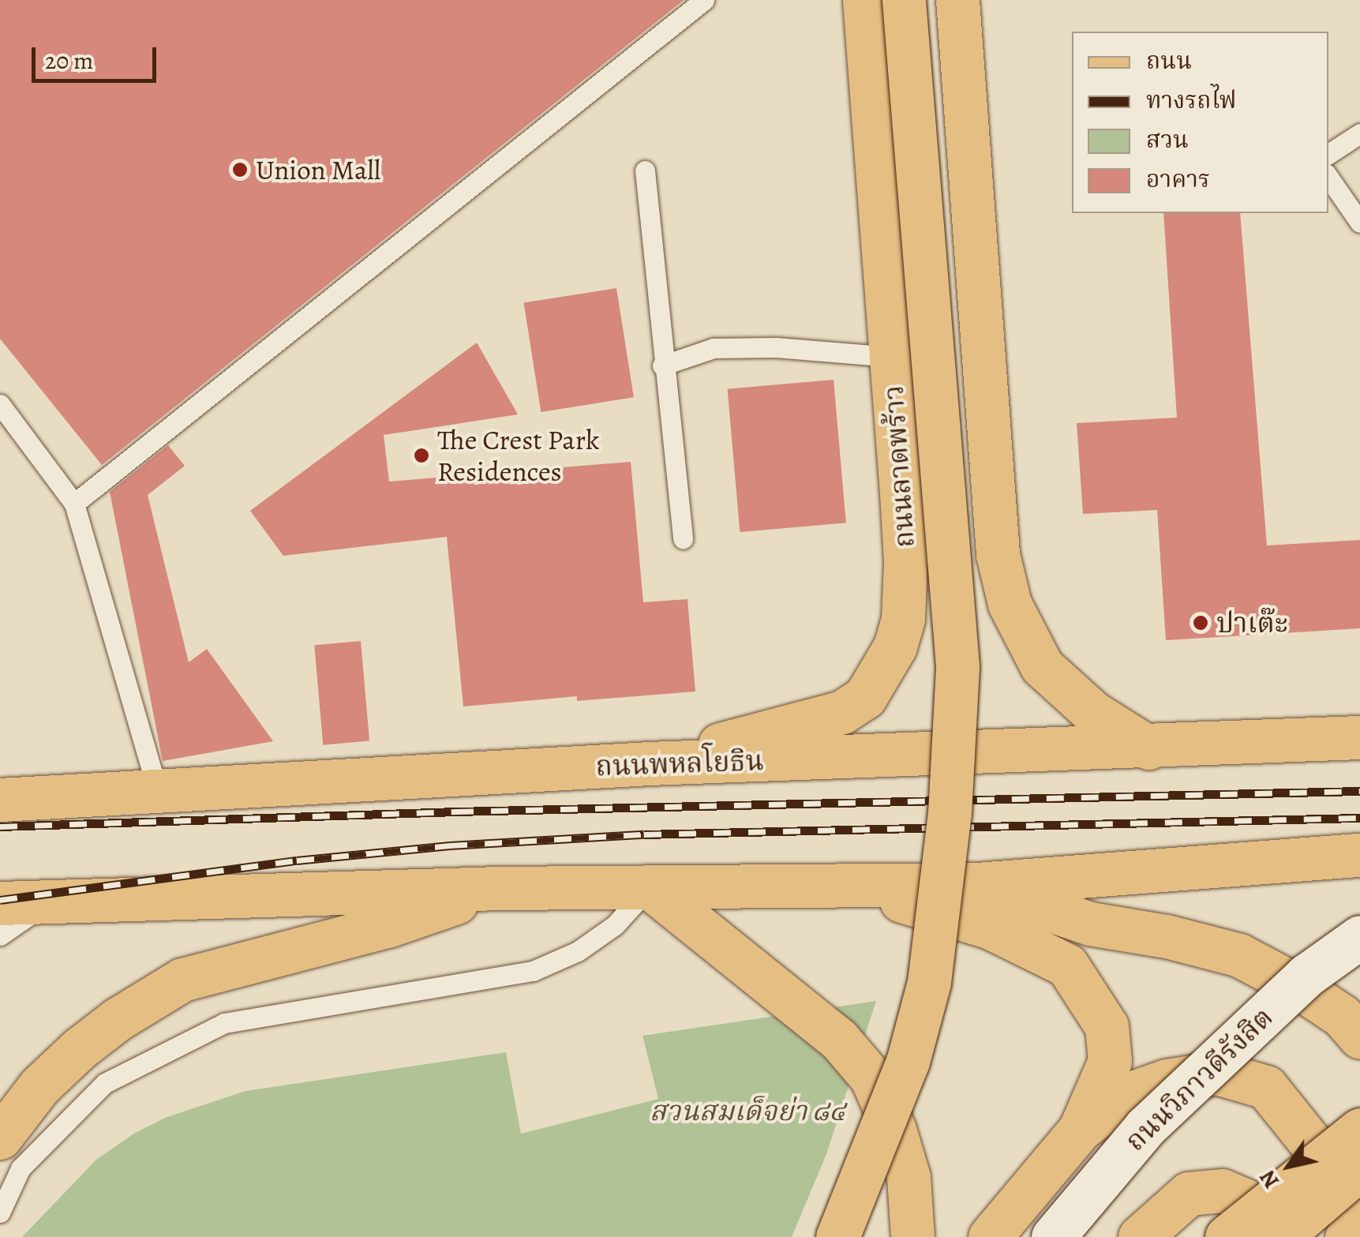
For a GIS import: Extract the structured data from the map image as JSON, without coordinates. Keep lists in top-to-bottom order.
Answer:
{
  "streets": {
    "main road": ["ถนนลาดพร้าว", "ถนนพหลโยธิน", "ถนนวิภาวดีรังสิต"]
  },
  "crossings": [
    ["ถนนลาดพร้าว", "ถนนพหลโยธิน"]
  ],
  "parks": ["สวนสมเด็จย่า ๘๔"],
  "places": ["Union Mall", "The Crest Park Residences", "ปาเต๊ะ"],
  "legend": [
    "ถนน",
    "ทางรถไฟ",
    "สวน",
    "อาคาร"
  ],
  "scale_bar": "20 m",
  "north": "bottom left"
}
